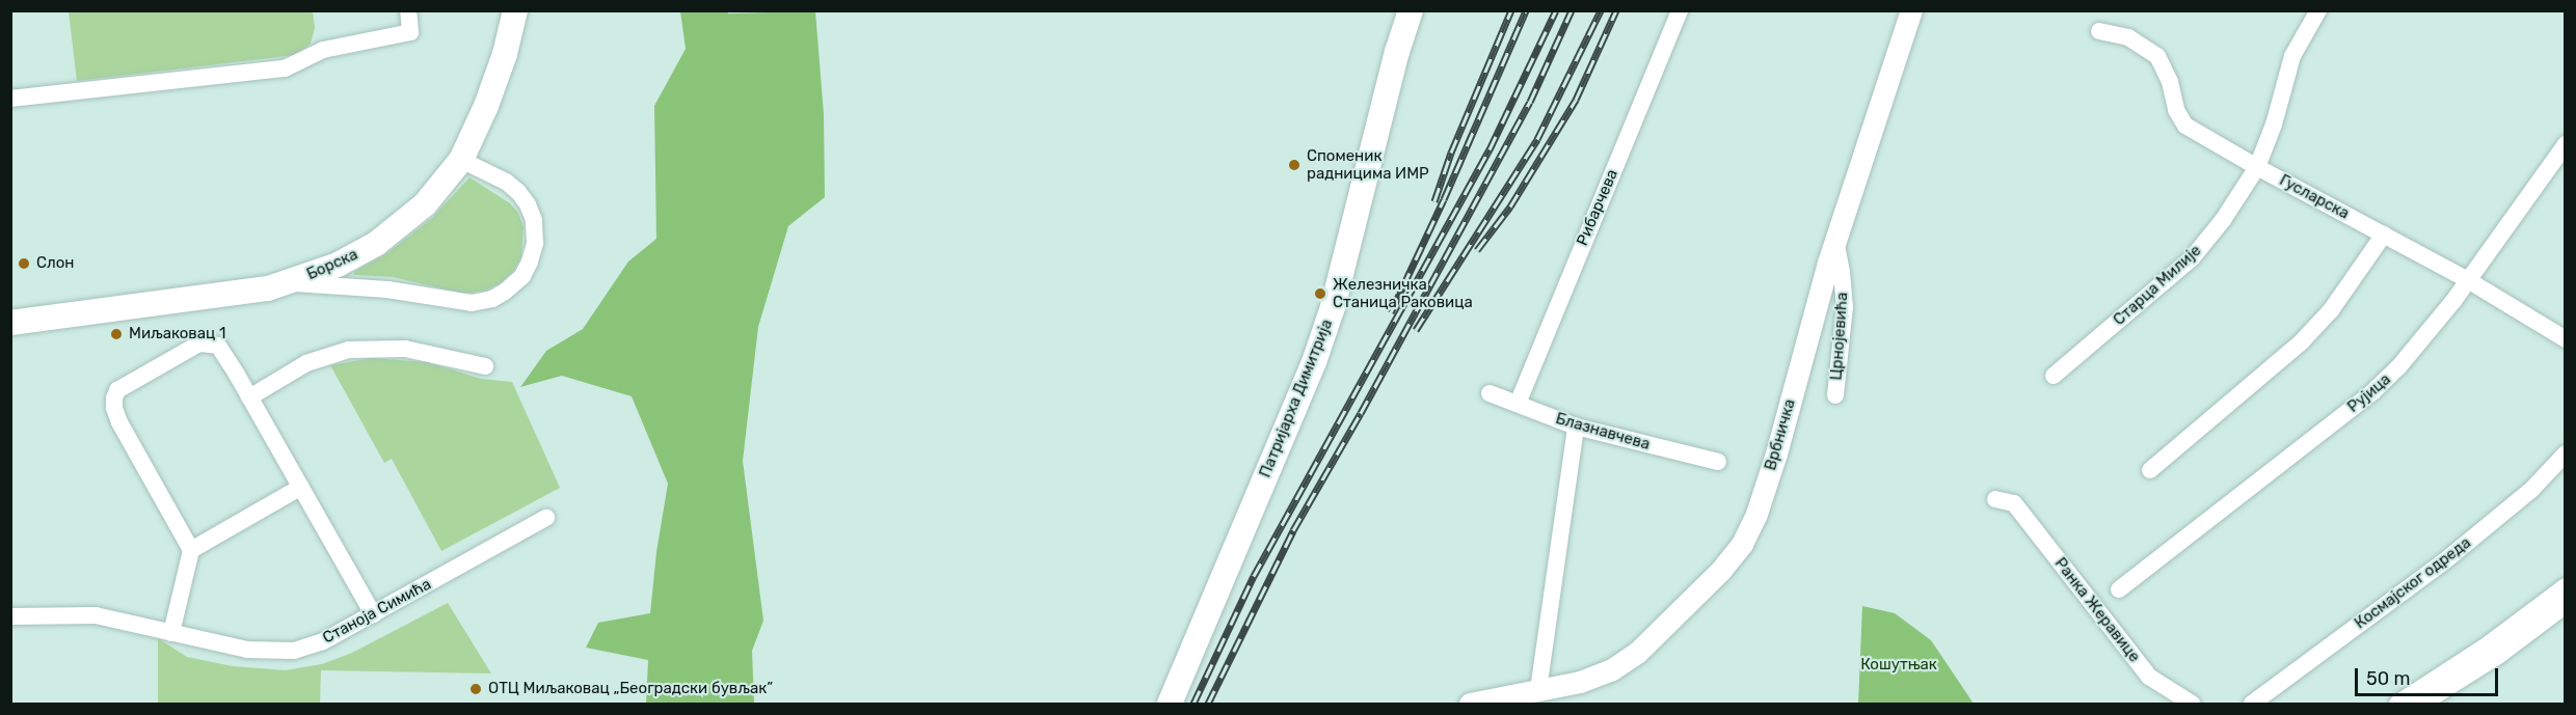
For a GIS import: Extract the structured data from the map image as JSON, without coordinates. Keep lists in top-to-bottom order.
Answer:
{
  "streets": {
    "main road": ["Борска", "Патријарха Димитрија"],
    "street": [
      "Гусларска",
      "Рибарчева",
      "Старца Милије",
      "Црнојевића",
      "Рујица",
      "Блазнавчева",
      "Врбничка",
      "Космајског одреда",
      "Ранка Жеравице",
      "Станоја Симића"
    ]
  },
  "crossings": [
    ["Гусларска", "Старца Милије"],
    ["Гусларска", "Рујица"],
    ["Рибарчева", "Блазнавчева"],
    ["Црнојевића", "Врбничка"]
  ],
  "parks": ["Кошутњак"],
  "places": [
    "Споменик радницима ИМР",
    "Слон",
    "Железничка Станица Раковица",
    "Миљаковац 1",
    "ОТЦ Миљаковац „Београдски бувљак”"
  ],
  "scale_bar": "50 m"
}
